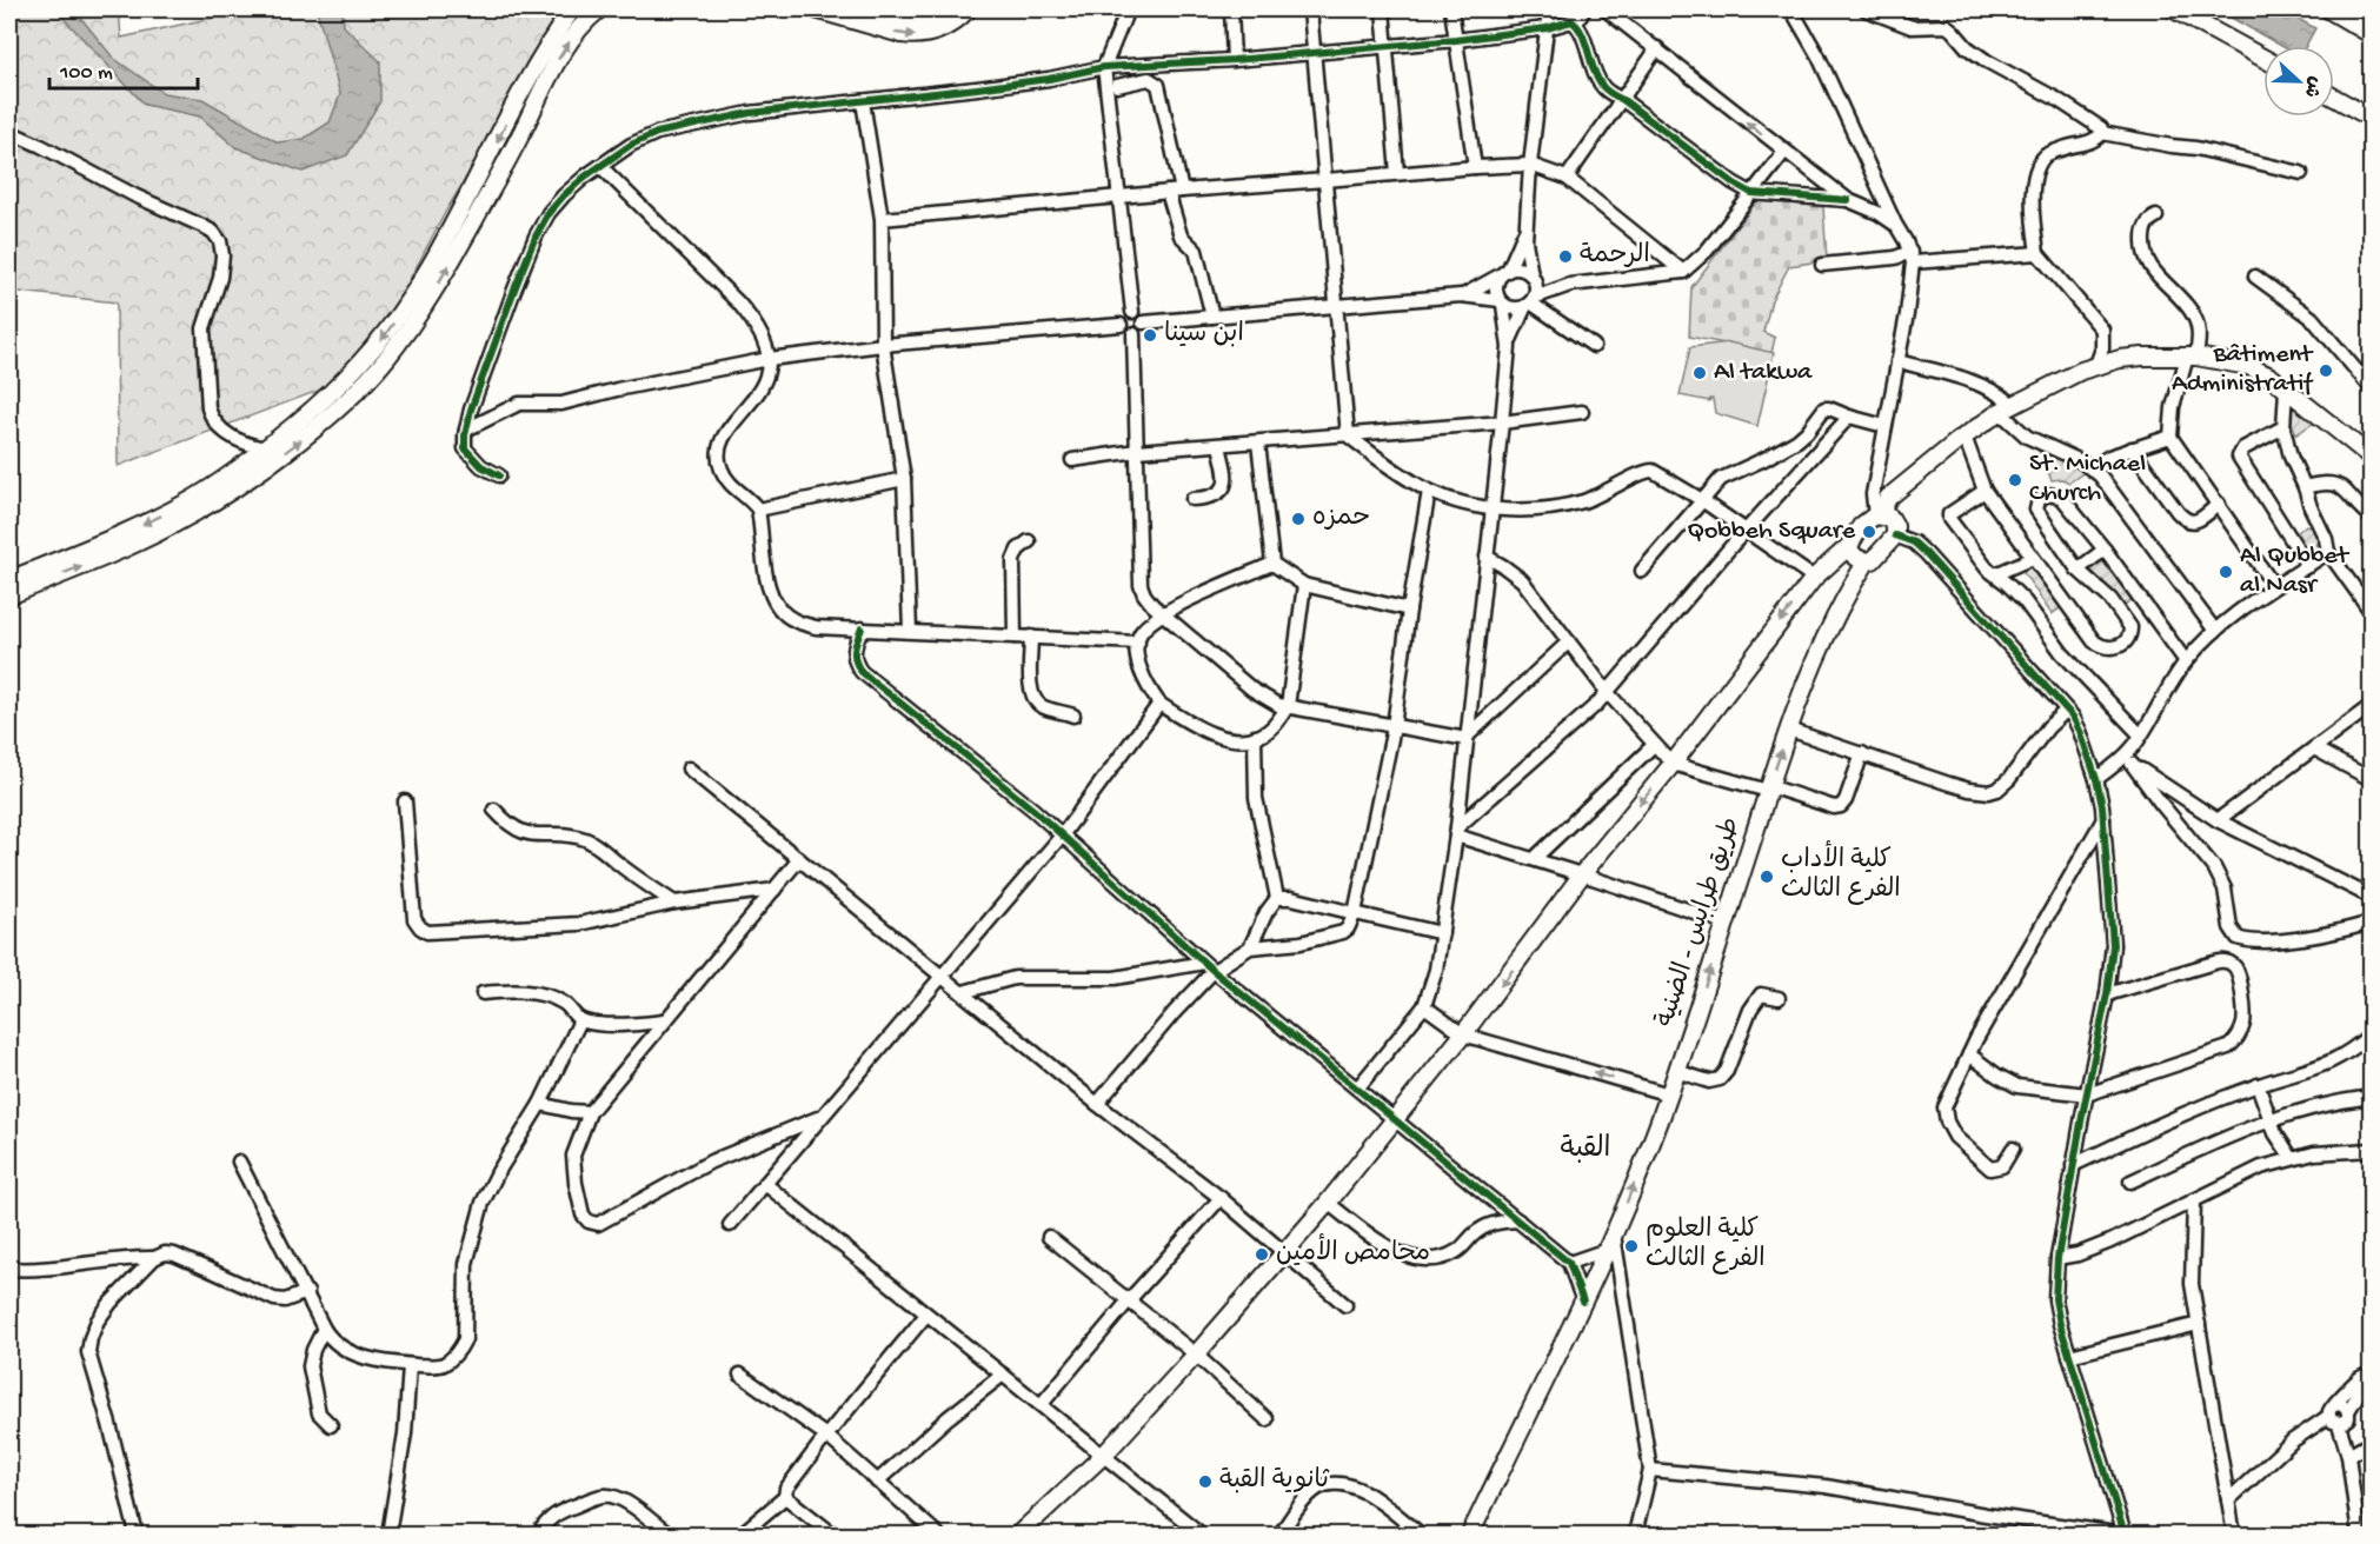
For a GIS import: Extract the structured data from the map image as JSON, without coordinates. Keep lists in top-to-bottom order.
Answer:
{
  "streets": {
    "main road": ["طريق طرابس - الضنية"]
  },
  "one_way": ["طريق طرابس - الضنية"],
  "districts": ["القبة"],
  "places": [
    "الرحمة",
    "ابن سينا",
    "Bâtiment Administratif",
    "Al takwa",
    "St. Michael Church",
    "حمزه",
    "Qobbeh Square",
    "Al Qubbet al Nasr",
    "كلية الأداب الفرع الثالث",
    "كلية العلوم الفرع الثالث",
    "محامص الأمين",
    "ثانوية القبة"
  ],
  "scale_bar": "100 m",
  "north": "right"
}
